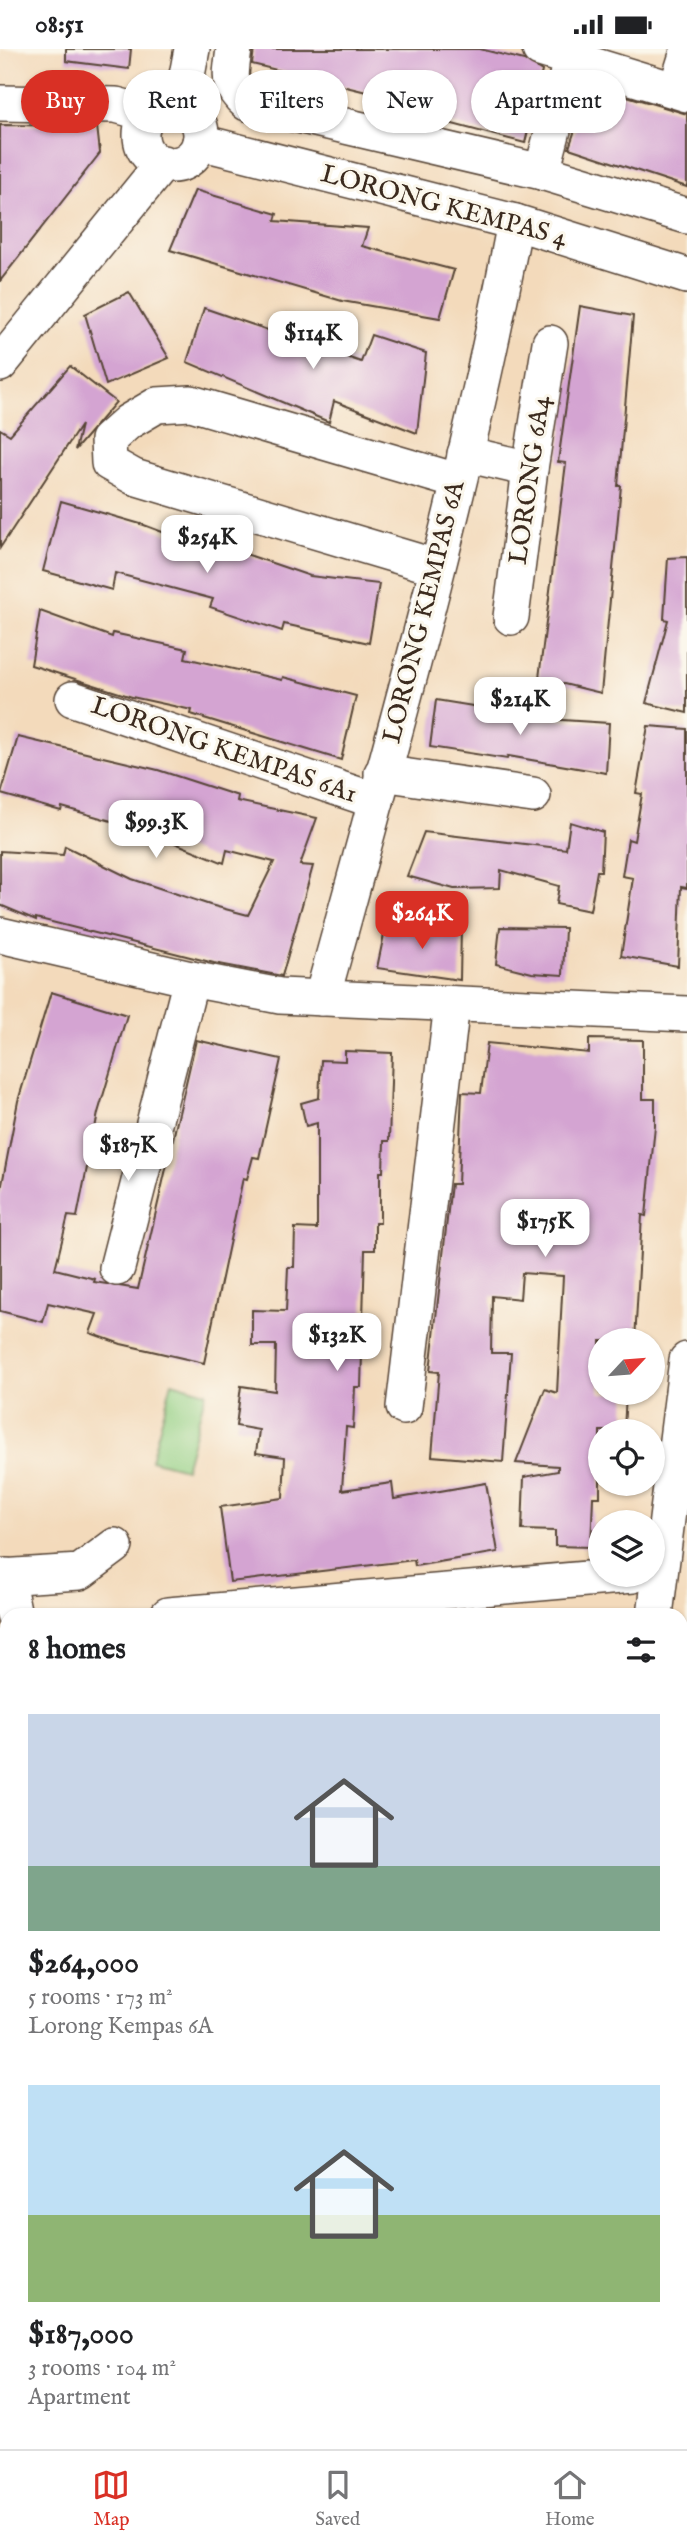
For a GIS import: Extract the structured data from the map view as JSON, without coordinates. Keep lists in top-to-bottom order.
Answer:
{
  "streets": {
    "street": [
      "LORONG KEMPAS 4",
      "LORONG 6A4",
      "LORONG KEMPAS 6A",
      "LORONG KEMPAS 6A1"
    ]
  },
  "crossings": [
    ["LORONG KEMPAS 4", "LORONG KEMPAS 6A"],
    ["LORONG KEMPAS 6A", "LORONG KEMPAS 6A1"]
  ],
  "north": "top right",
  "page": {
    "status": "08:51",
    "chip": [
      "Buy",
      "Rent",
      "Filters",
      "New",
      "Apartment"
    ],
    "price": [
      "$114K",
      "$254K",
      "$214K",
      "$99.3K",
      "$264K",
      "$187K",
      "$175K",
      "$132K"
    ],
    "heading": "8 homes",
    "list": [
      {
        "name": "$264,000",
        "note": "5 rooms · 173 m² · Lorong Kempas 6A"
      },
      {
        "name": "$187,000",
        "note": "3 rooms · 104 m² · Apartment"
      }
    ],
    "tabs": ["Map", "Saved", "Home"]
  }
}
